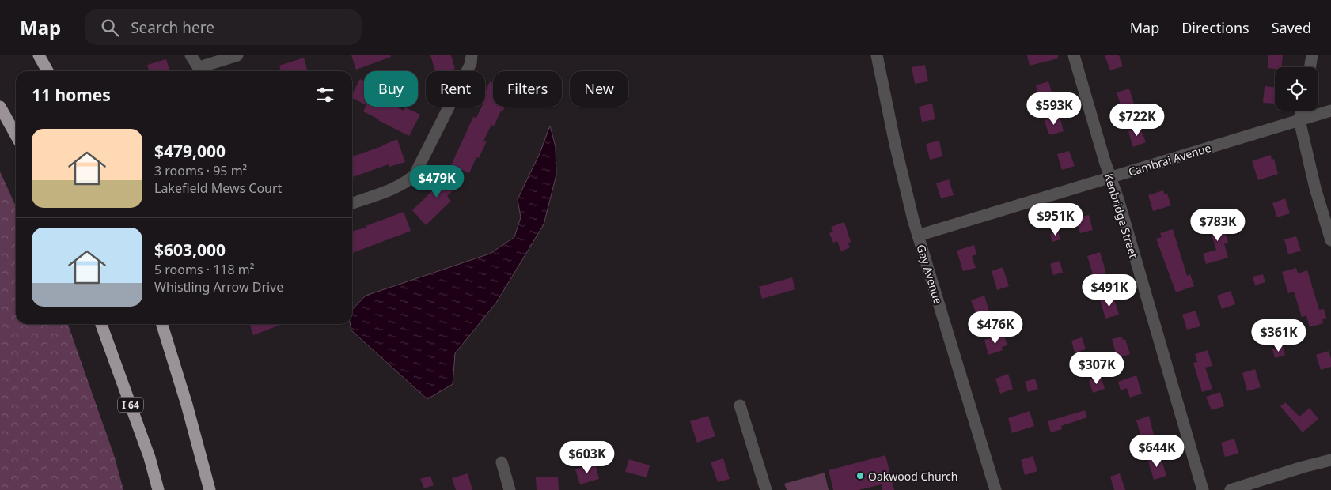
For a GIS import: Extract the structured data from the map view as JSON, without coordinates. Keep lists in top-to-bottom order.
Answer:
{
  "streets": {
    "highway": ["I 64"],
    "street": ["Cambrai Avenue", "Kenbridge Street", "Gay Avenue"]
  },
  "crossings": [
    ["Cambrai Avenue", "Kenbridge Street"],
    ["Cambrai Avenue", "Gay Avenue"]
  ],
  "places": ["Oakwood Church"],
  "page": {
    "header": "Map",
    "search": "Search here",
    "nav": ["Map", "Directions", "Saved"],
    "chip": [
      "Buy",
      "Rent",
      "Filters",
      "New"
    ],
    "heading": "11 homes",
    "price": [
      "$593K",
      "$722K",
      "$479K",
      "$951K",
      "$783K",
      "$491K",
      "$476K",
      "$361K",
      "$307K",
      "$644K",
      "$603K"
    ],
    "list": [
      {
        "name": "$479,000",
        "note": "3 rooms · 95 m² · Lakefield Mews Court"
      },
      {
        "name": "$603,000",
        "note": "5 rooms · 118 m² · Whistling Arrow Drive"
      }
    ]
  }
}
